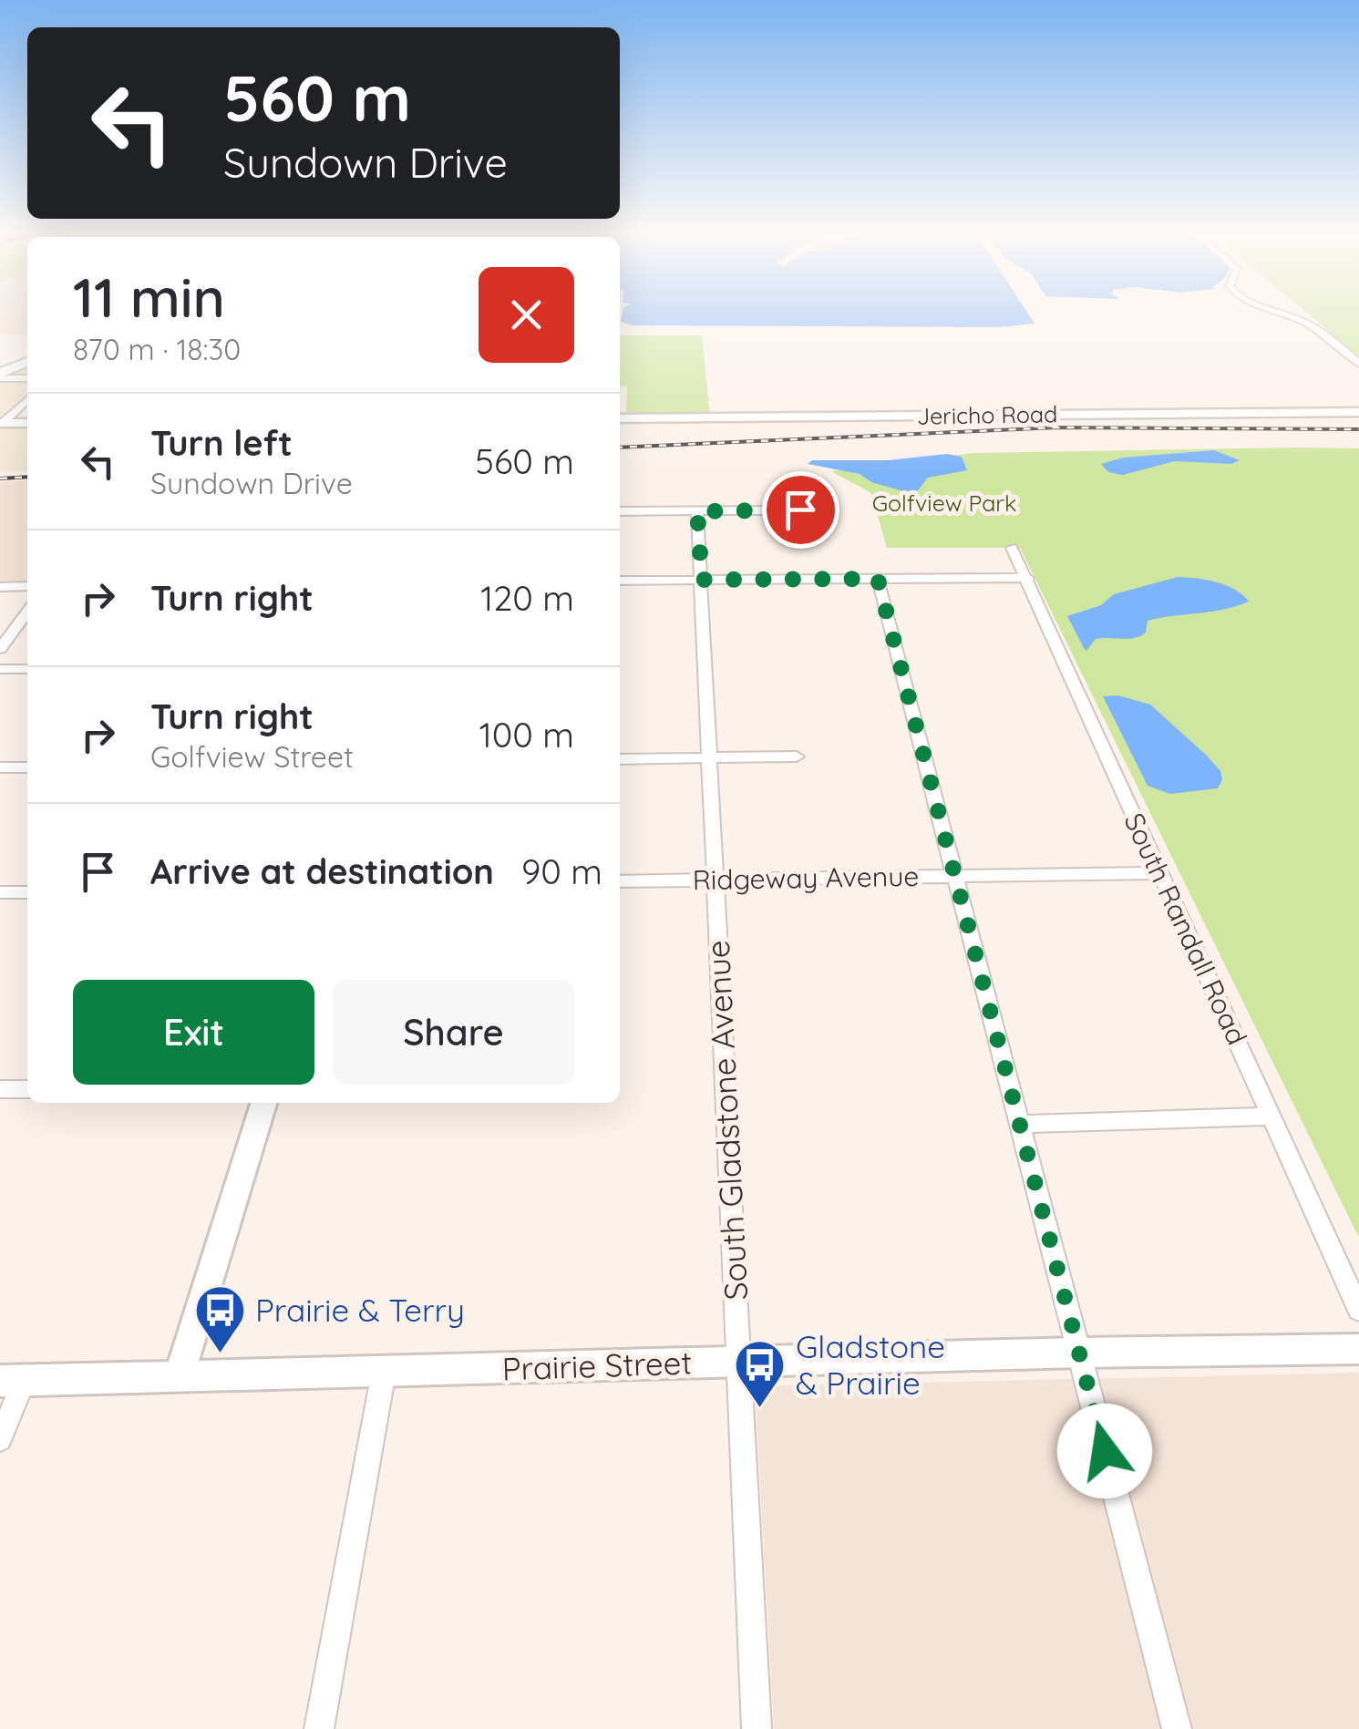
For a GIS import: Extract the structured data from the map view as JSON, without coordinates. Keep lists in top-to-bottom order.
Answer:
{
  "streets": {
    "main road": ["Jericho Road"],
    "street": [
      "Ridgeway Avenue",
      "South Randall Road",
      "South Gladstone Avenue",
      "Prairie Street"
    ]
  },
  "crossings": [
    ["Ridgeway Avenue", "South Randall Road"],
    ["Ridgeway Avenue", "South Gladstone Avenue"],
    ["South Gladstone Avenue", "Prairie Street"]
  ],
  "parks": ["Golfview Park"],
  "places": {
    "bus stop": ["Prairie & Terry", "Gladstone & Prairie"]
  },
  "page": {
    "turn": ["560 m", "Sundown Drive"],
    "heading": ["11 min", "870 m · 18:30"],
    "list": [
      {
        "name": "Turn left",
        "note": "Sundown Drive",
        "value": "560 m"
      },
      {
        "name": "Turn right",
        "value": "120 m"
      },
      {
        "name": "Turn right",
        "note": "Golfview Street",
        "value": "100 m"
      },
      {
        "name": "Arrive at destination",
        "value": "90 m"
      }
    ],
    "buttons": ["Exit", "Share"]
  }
}
